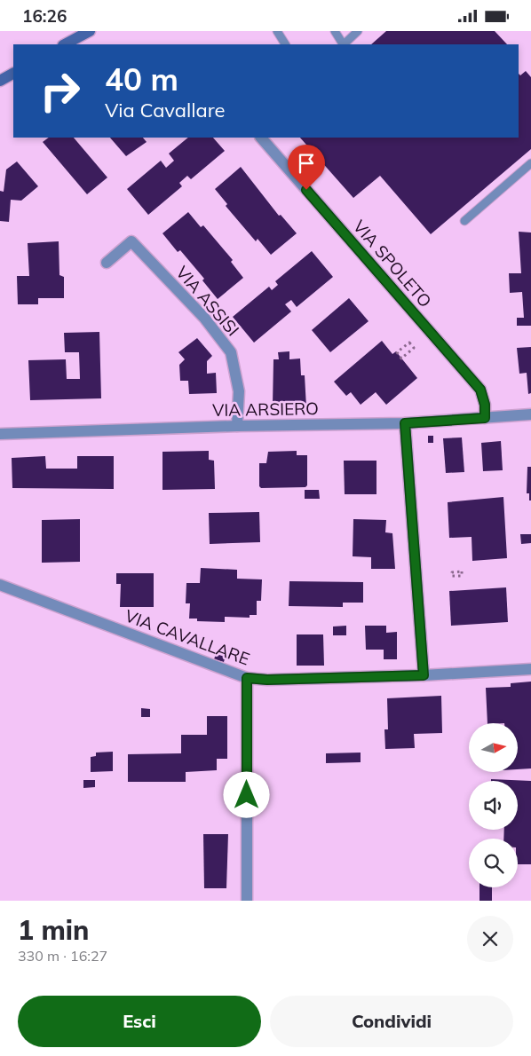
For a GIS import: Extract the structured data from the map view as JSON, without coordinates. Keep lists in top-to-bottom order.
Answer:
{
  "streets": {
    "street": [
      "VIA SPOLETO",
      "VIA ASSISI",
      "VIA ARSIERO",
      "VIA CAVALLARE"
    ]
  },
  "crossings": [
    ["VIA SPOLETO", "VIA ARSIERO"],
    ["VIA ASSISI", "VIA ARSIERO"]
  ],
  "north": "right",
  "page": {
    "status": "16:26",
    "turn": ["40 m", "Via Cavallare"],
    "heading": ["1 min", "330 m · 16:27"],
    "buttons": ["Esci", "Condividi"]
  }
}
